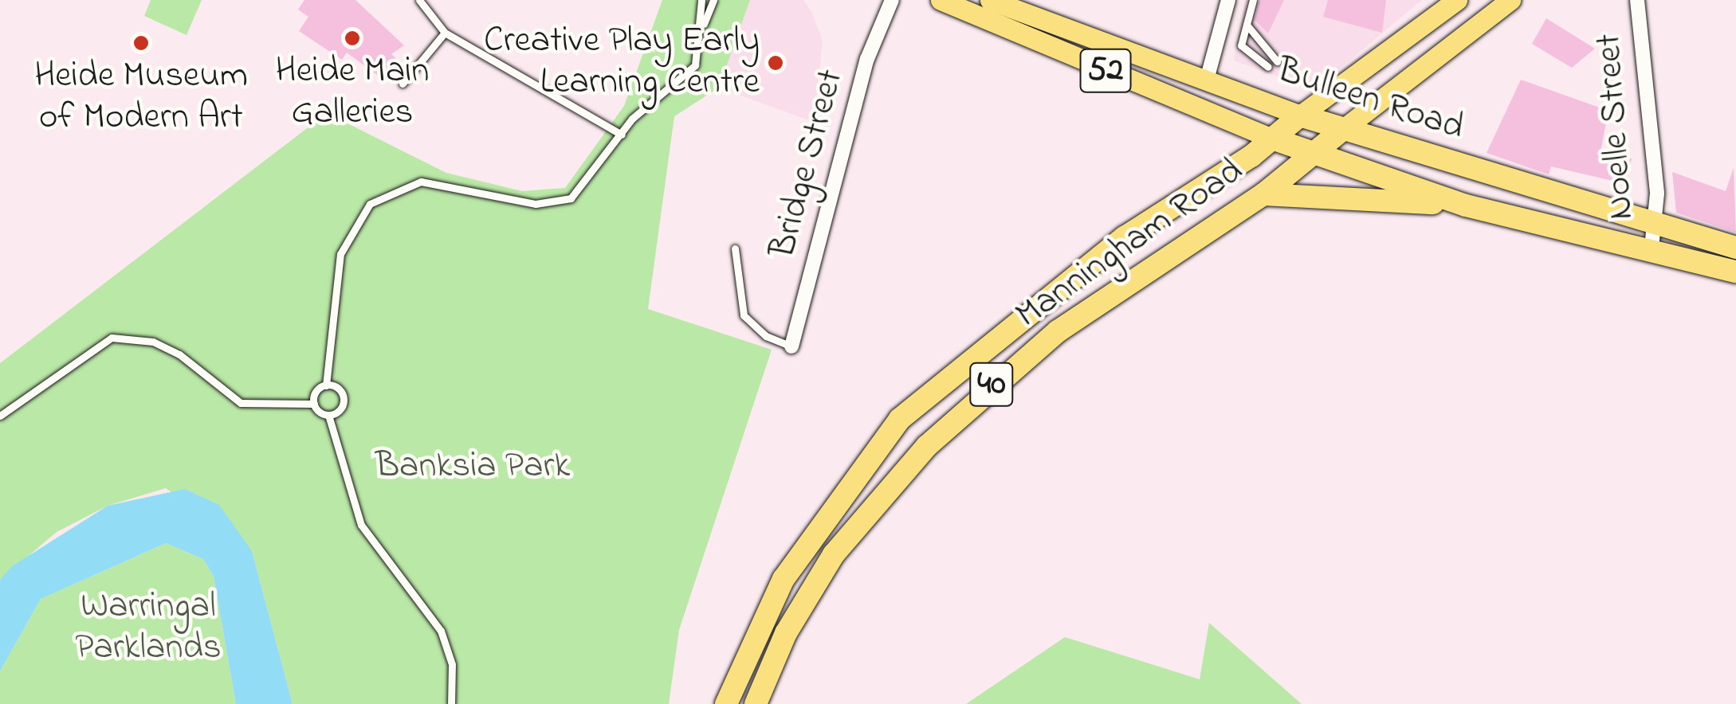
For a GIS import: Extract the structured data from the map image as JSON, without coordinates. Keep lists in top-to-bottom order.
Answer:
{
  "streets": {
    "highway": [
      "52",
      "Bulleen Road",
      "Manningham Road",
      "40"
    ],
    "street": ["Noelle Street", "Bridge Street"]
  },
  "crossings": [
    ["Bulleen Road", "Noelle Street"],
    ["Bulleen Road", "Manningham Road"]
  ],
  "parks": ["Banksia Park", "Warringal Parklands"],
  "places": ["Heide Main Galleries", "Heide Museum of Modern Art", "Creative Play Early Learning Centre"]
}
